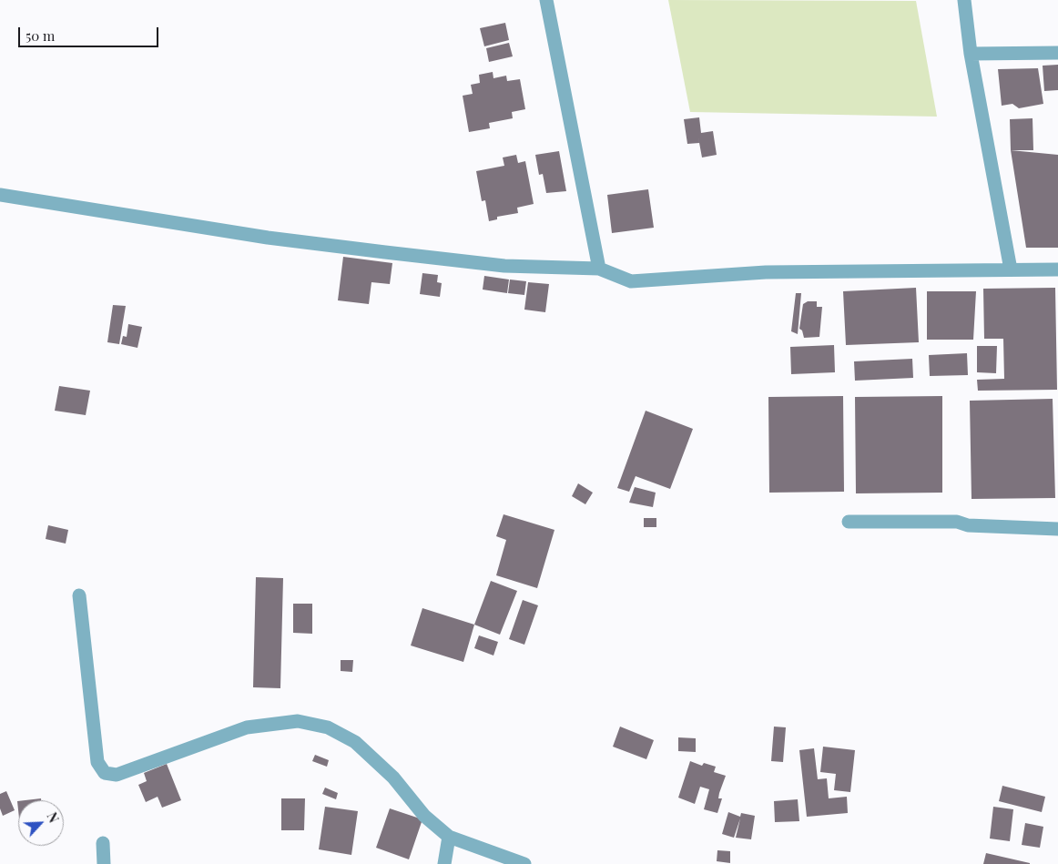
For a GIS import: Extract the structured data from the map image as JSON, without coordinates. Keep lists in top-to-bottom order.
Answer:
{
  "scale_bar": "50 m",
  "north": "top right"
}
